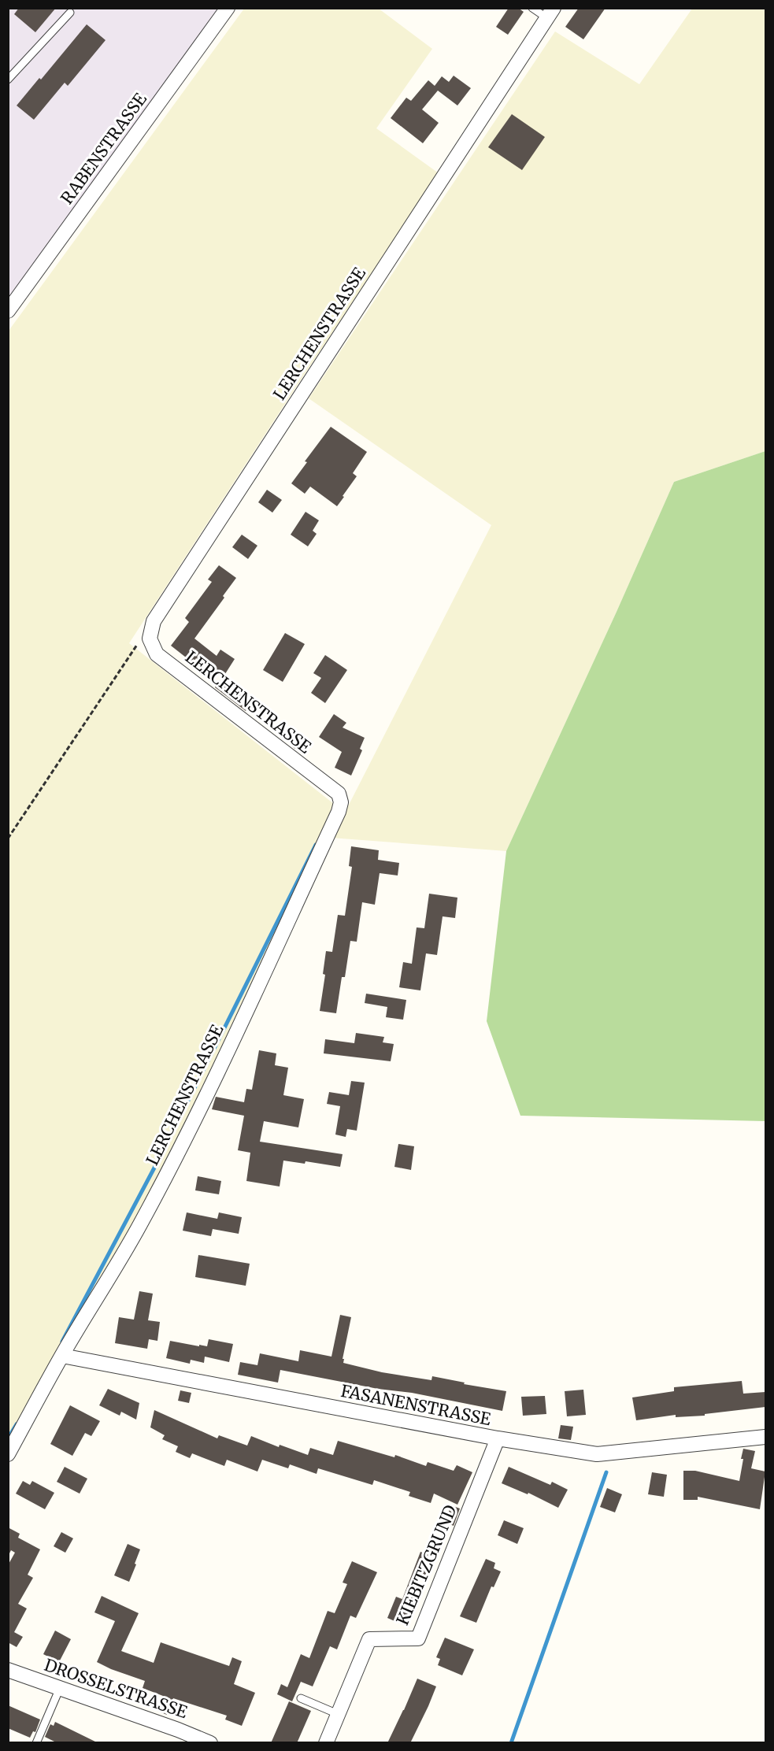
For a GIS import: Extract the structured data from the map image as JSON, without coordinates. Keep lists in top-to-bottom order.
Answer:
{
  "streets": {
    "street": [
      "RABENSTRASSE",
      "LERCHENSTRASSE",
      "FASANENSTRASSE",
      "KIEBITZGRUND",
      "DROSSELSTRASSE"
    ]
  },
  "crossings": [
    ["LERCHENSTRASSE", "FASANENSTRASSE"],
    ["FASANENSTRASSE", "KIEBITZGRUND"]
  ]
}
